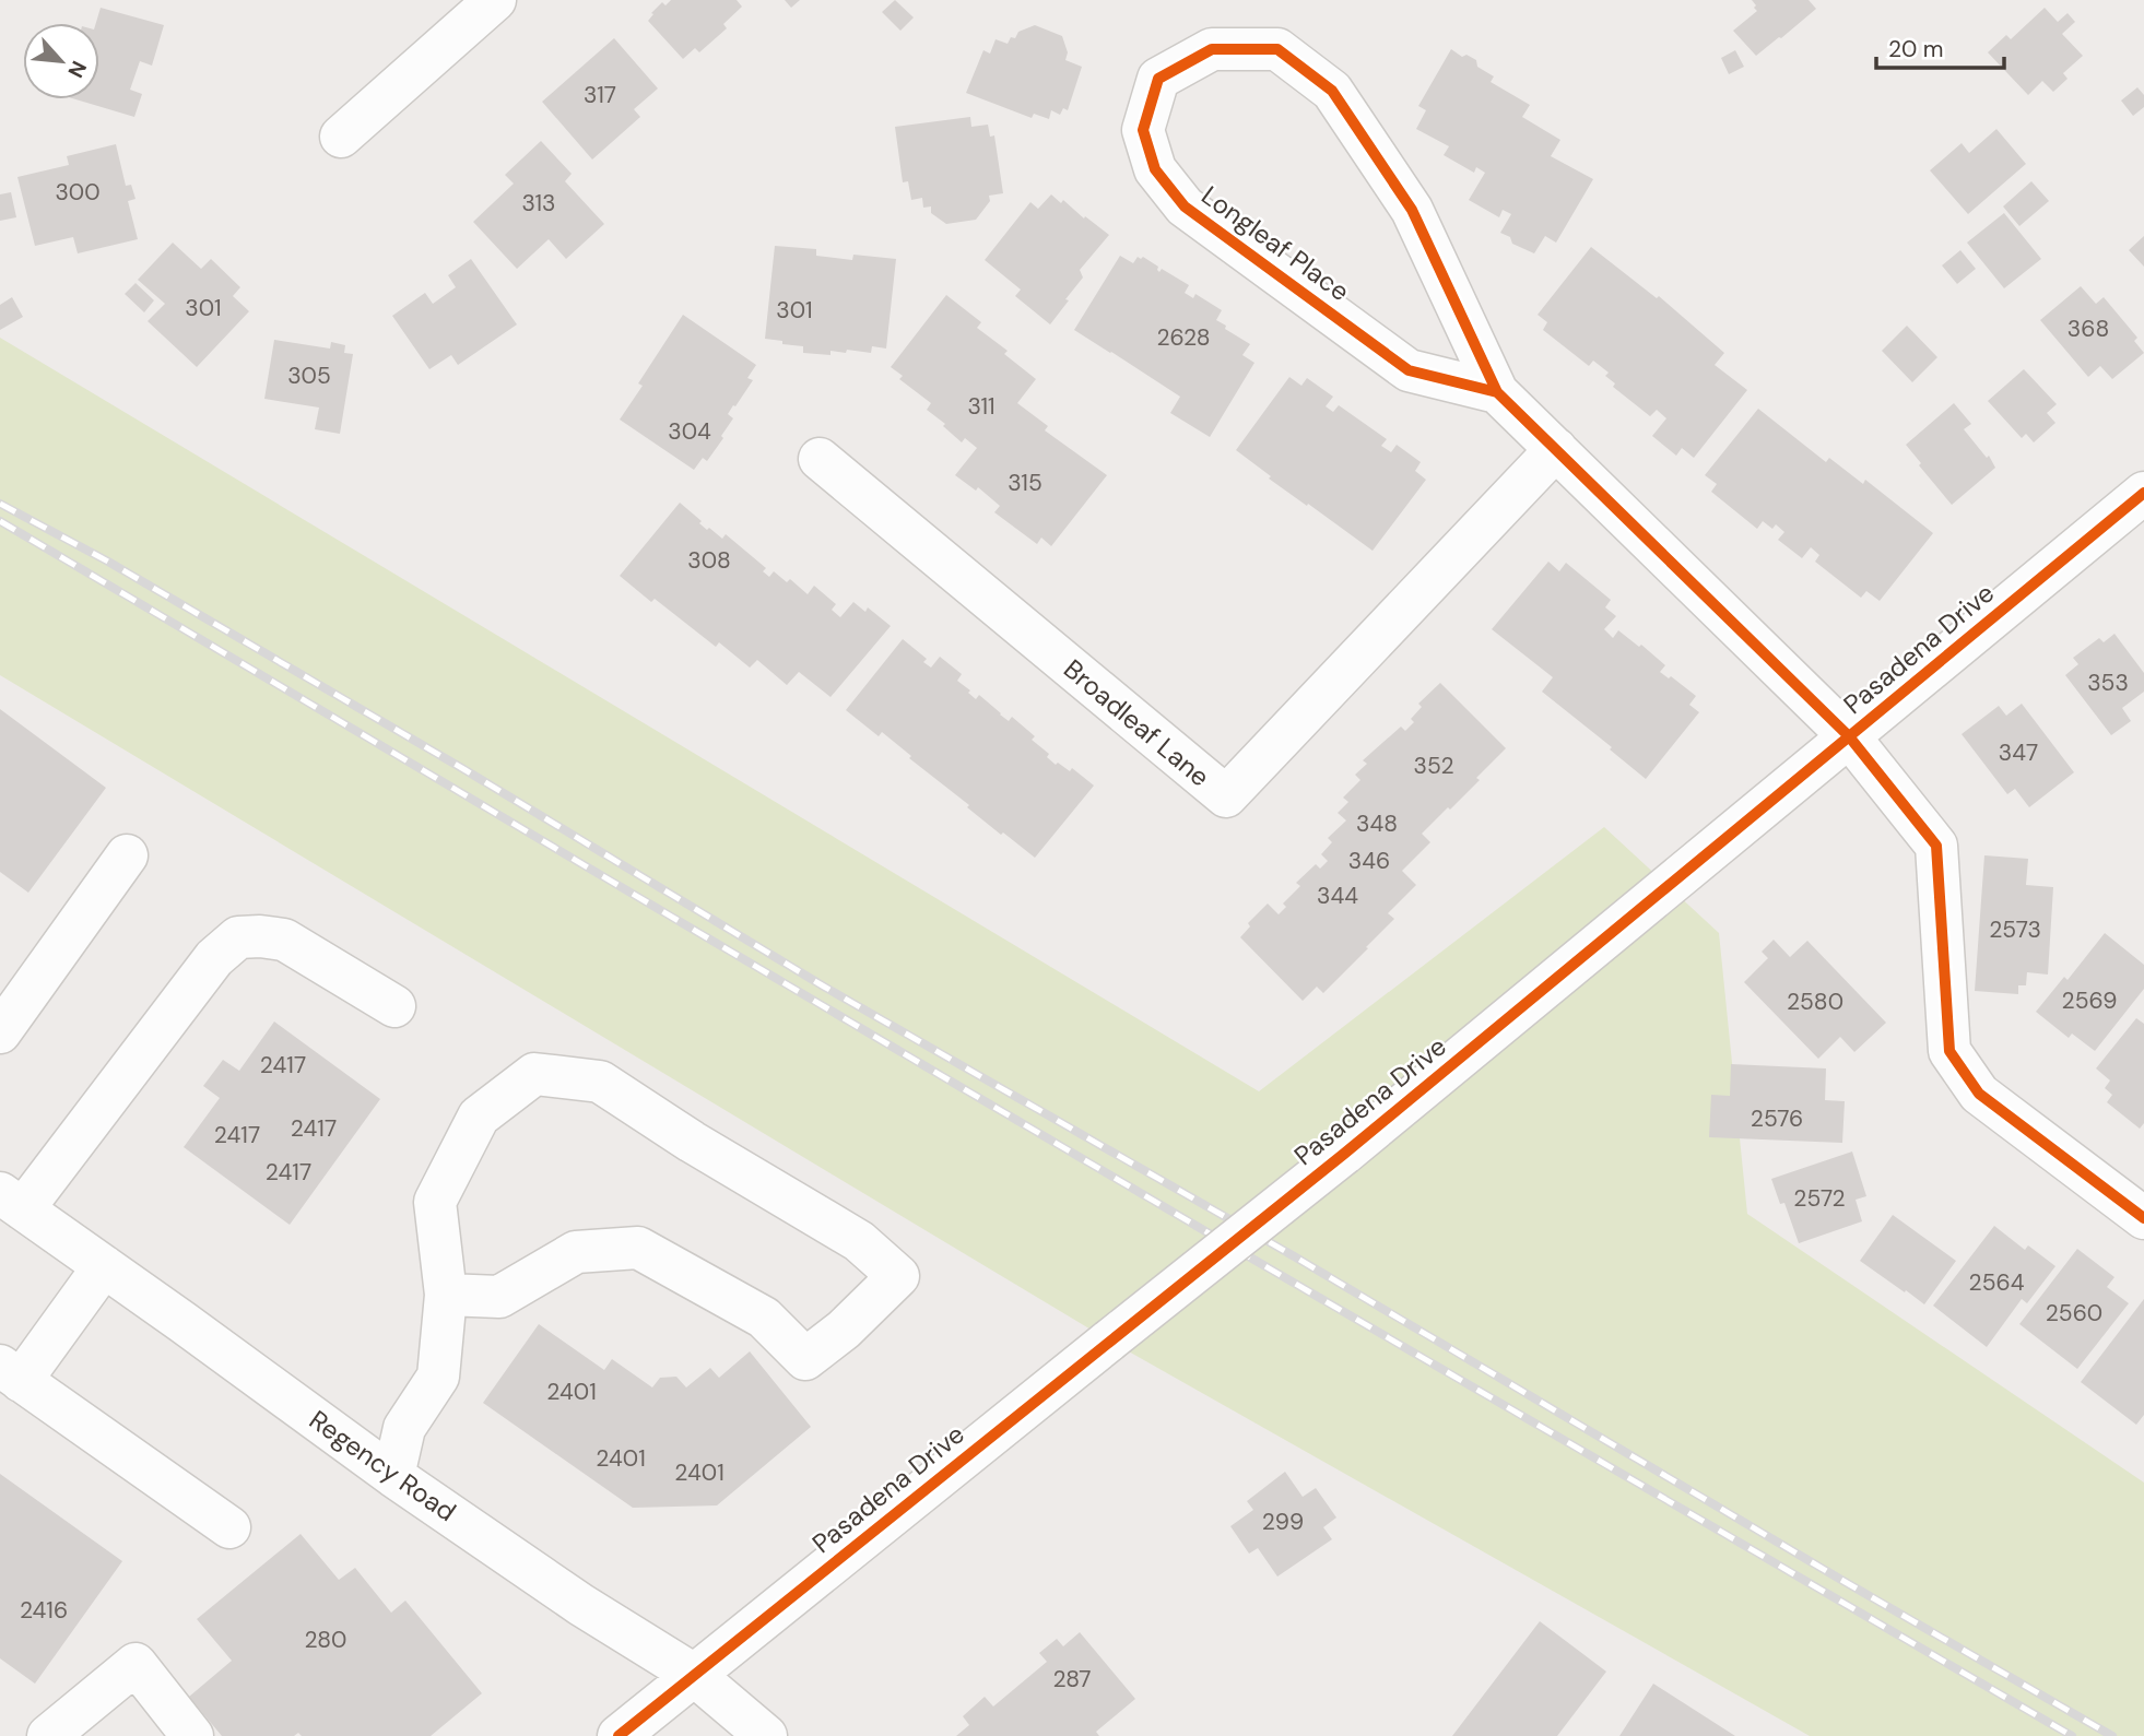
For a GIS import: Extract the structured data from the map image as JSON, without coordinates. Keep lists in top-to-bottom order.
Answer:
{
  "streets": {
    "street": [
      "Longleaf Place",
      "Pasadena Drive",
      "Broadleaf Lane",
      "Regency Road"
    ]
  },
  "crossings": [
    ["Longleaf Place", "Pasadena Drive"],
    ["Longleaf Place", "Broadleaf Lane"],
    ["Pasadena Drive", "Regency Road"]
  ],
  "house_numbers": [
    "317",
    "300",
    "313",
    "301",
    "301",
    "368",
    "2628",
    "305",
    "311",
    "304",
    "315",
    "308",
    "353",
    "347",
    "352",
    "348",
    "346",
    "344",
    "2573",
    "2569",
    "2580",
    "2417",
    "2576",
    "2417",
    "2417",
    "2417",
    "2572",
    "2564",
    "2560",
    "2401",
    "2401",
    "2401",
    "299",
    "2416",
    "280",
    "287"
  ],
  "scale_bar": "20 m",
  "north": "bottom right"
}
